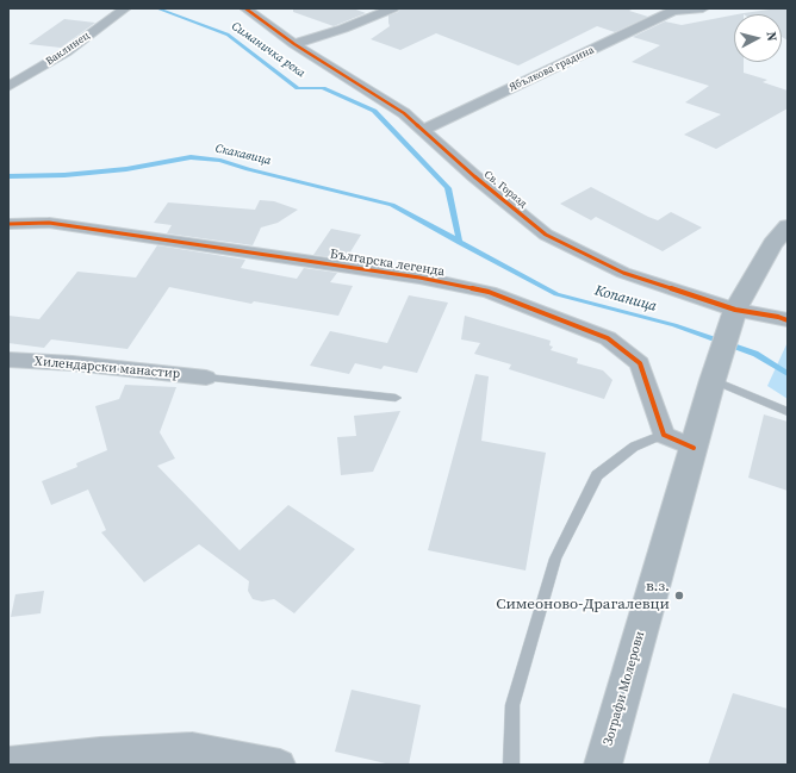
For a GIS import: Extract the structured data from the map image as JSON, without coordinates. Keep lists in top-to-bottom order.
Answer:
{
  "streets": {
    "street": [
      "Ваклинец",
      "Ябълкова градина",
      "Св. Горазд",
      "Българска легенда",
      "Хилендарски манастир",
      "Зографи Молерови"
    ]
  },
  "crossings": [
    ["Ябълкова градина", "Св. Горазд"],
    ["Св. Горазд", "Зографи Молерови"]
  ],
  "water": ["Симаничка река", "Скакавица", "Копаница"],
  "places": ["в.з. Симеоново-Драгалевци"],
  "north": "right"
}
